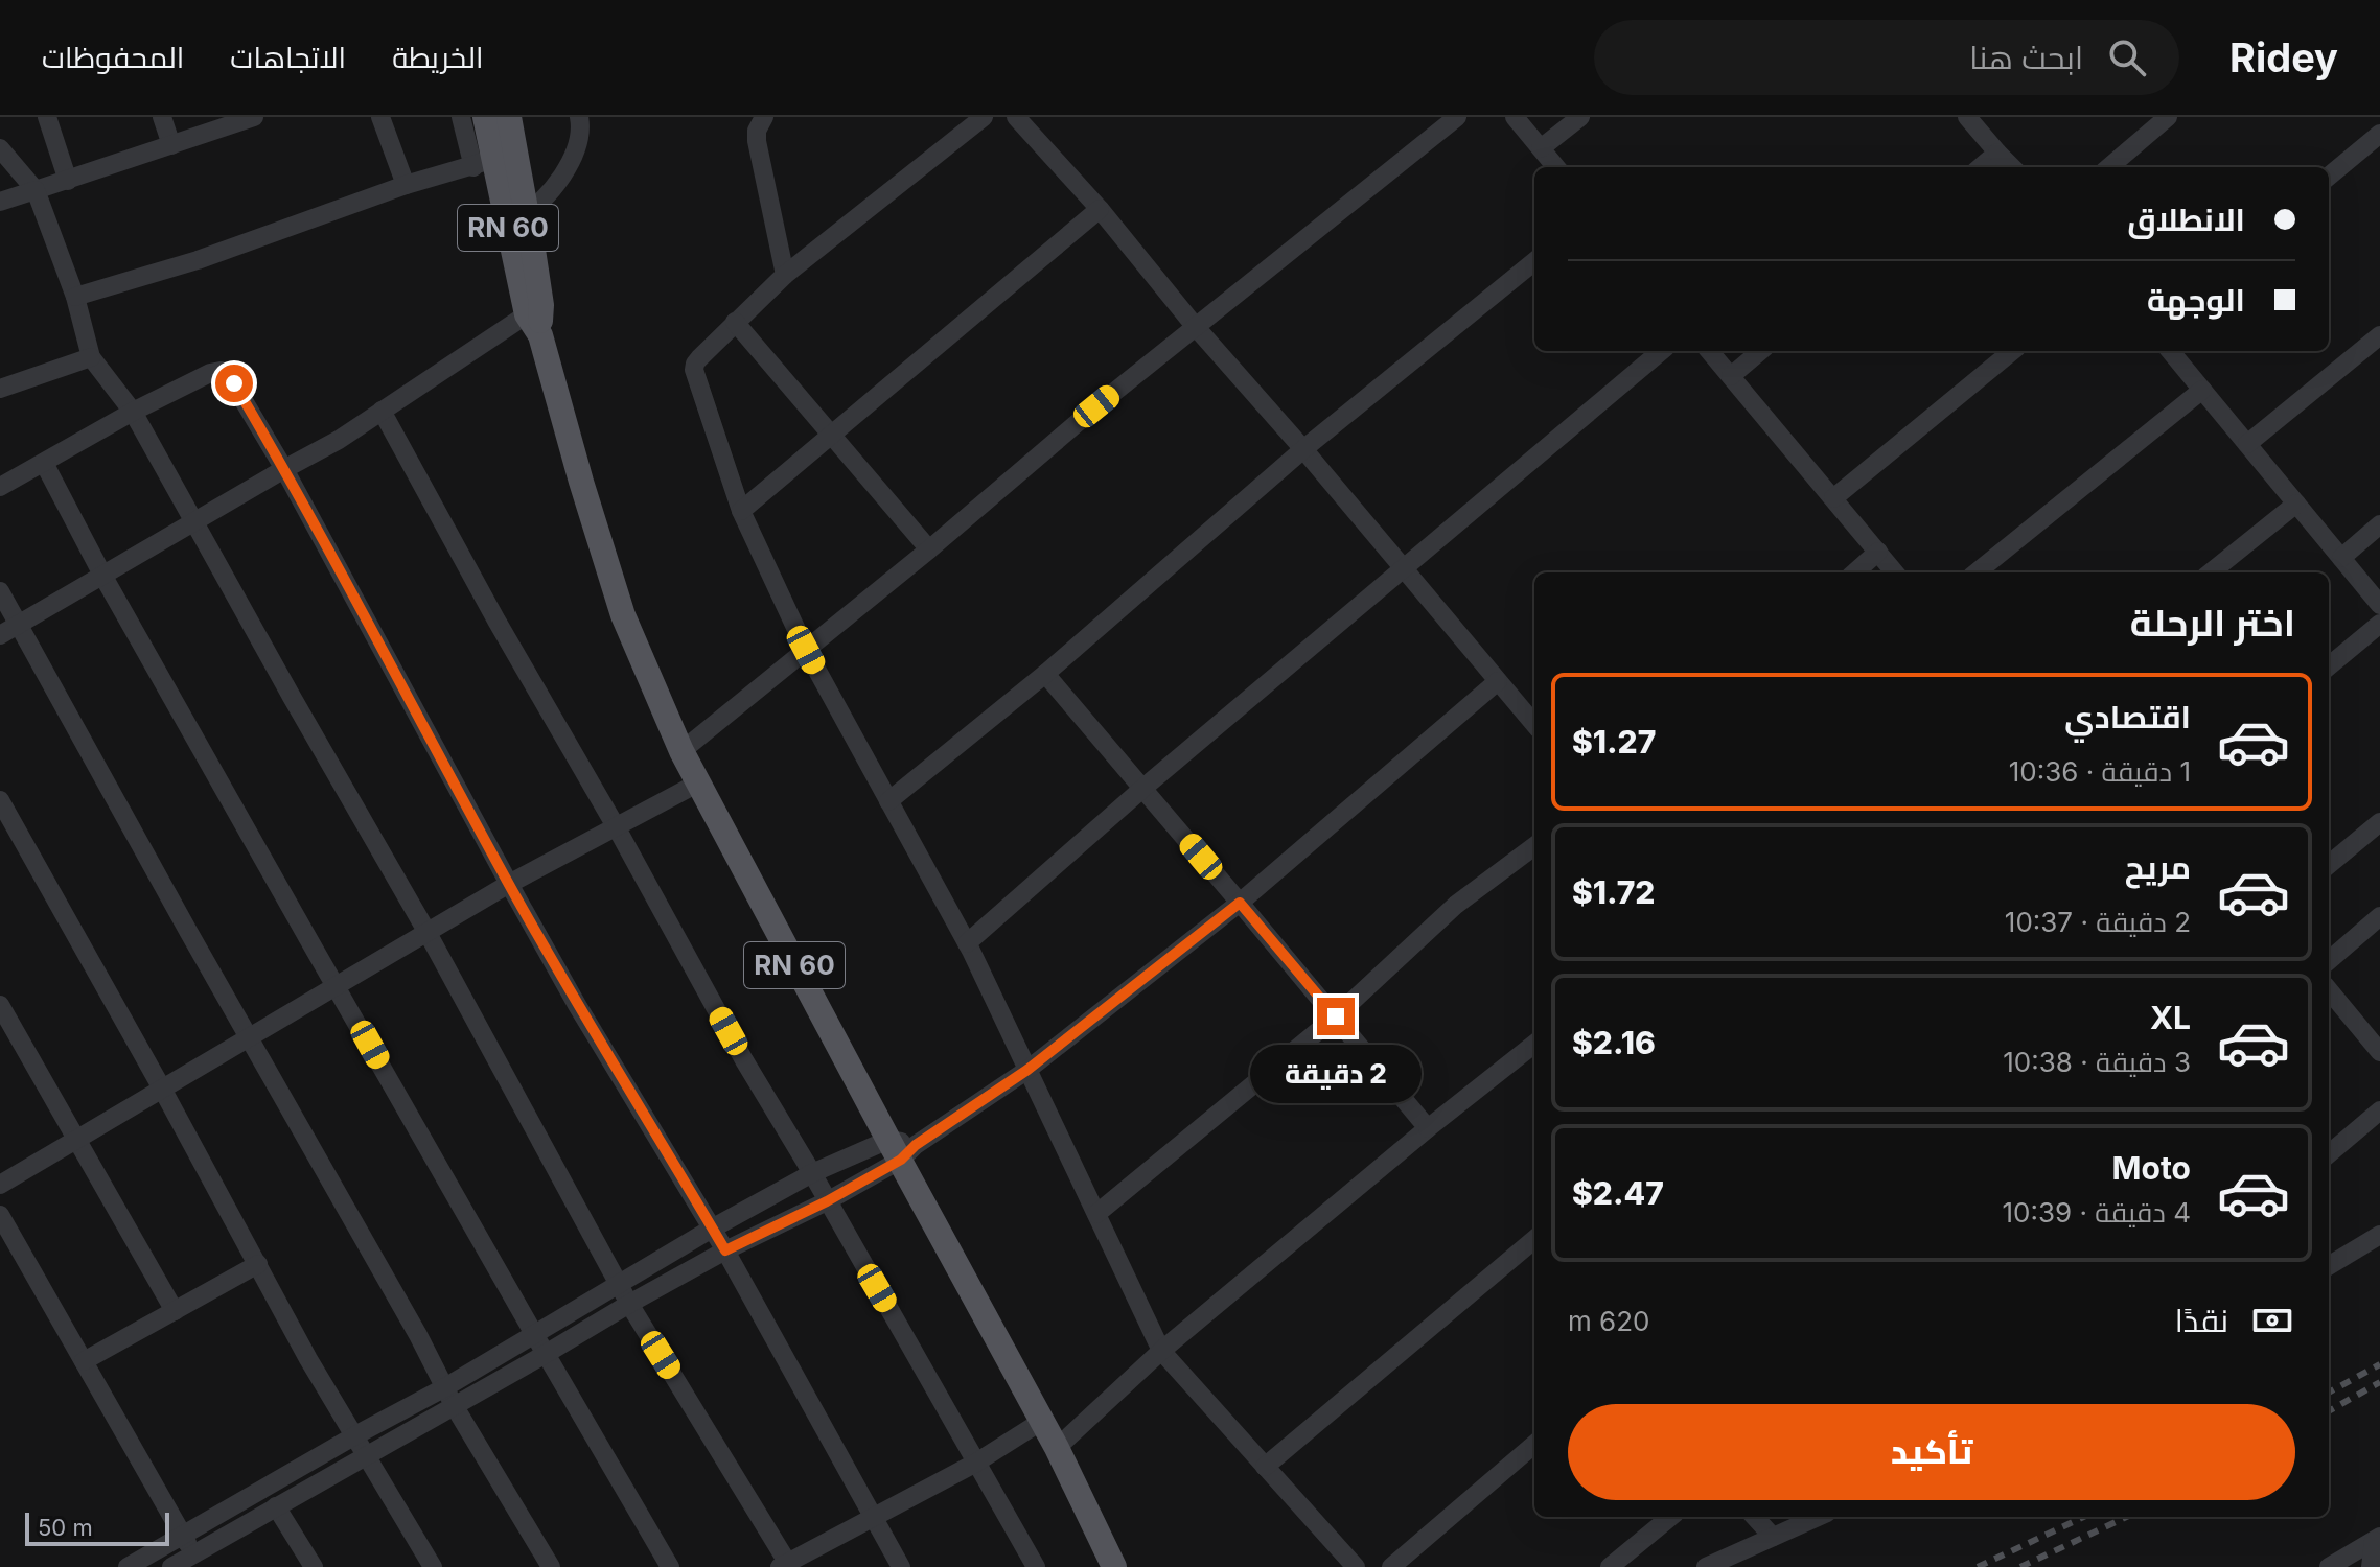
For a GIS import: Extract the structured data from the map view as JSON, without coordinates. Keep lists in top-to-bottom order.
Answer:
{
  "streets": {
    "main road": ["RN 60"]
  },
  "scale_bar": "50 m",
  "page": {
    "header": "Ridey",
    "search": "ابحث هنا",
    "nav": ["الخريطة", "الاتجاهات", "المحفوظات"],
    "banner": ["الانطلاق", "الوجهة"],
    "heading": "اختر الرحلة",
    "list": [
      {
        "name": "اقتصادي",
        "note": "1 دقيقة · 10:36",
        "value": "$1.27"
      },
      {
        "name": "مريح",
        "note": "2 دقيقة · 10:37",
        "value": "$1.72"
      },
      {
        "name": "XL",
        "note": "3 دقيقة · 10:38",
        "value": "$2.16"
      },
      {
        "name": "Moto",
        "note": "4 دقيقة · 10:39",
        "value": "$2.47"
      }
    ],
    "bubble": "2 دقيقة",
    "pay": ["نقدًا", "620 m"],
    "buttons": "تأكيد",
    "scale": "50 m"
  }
}
